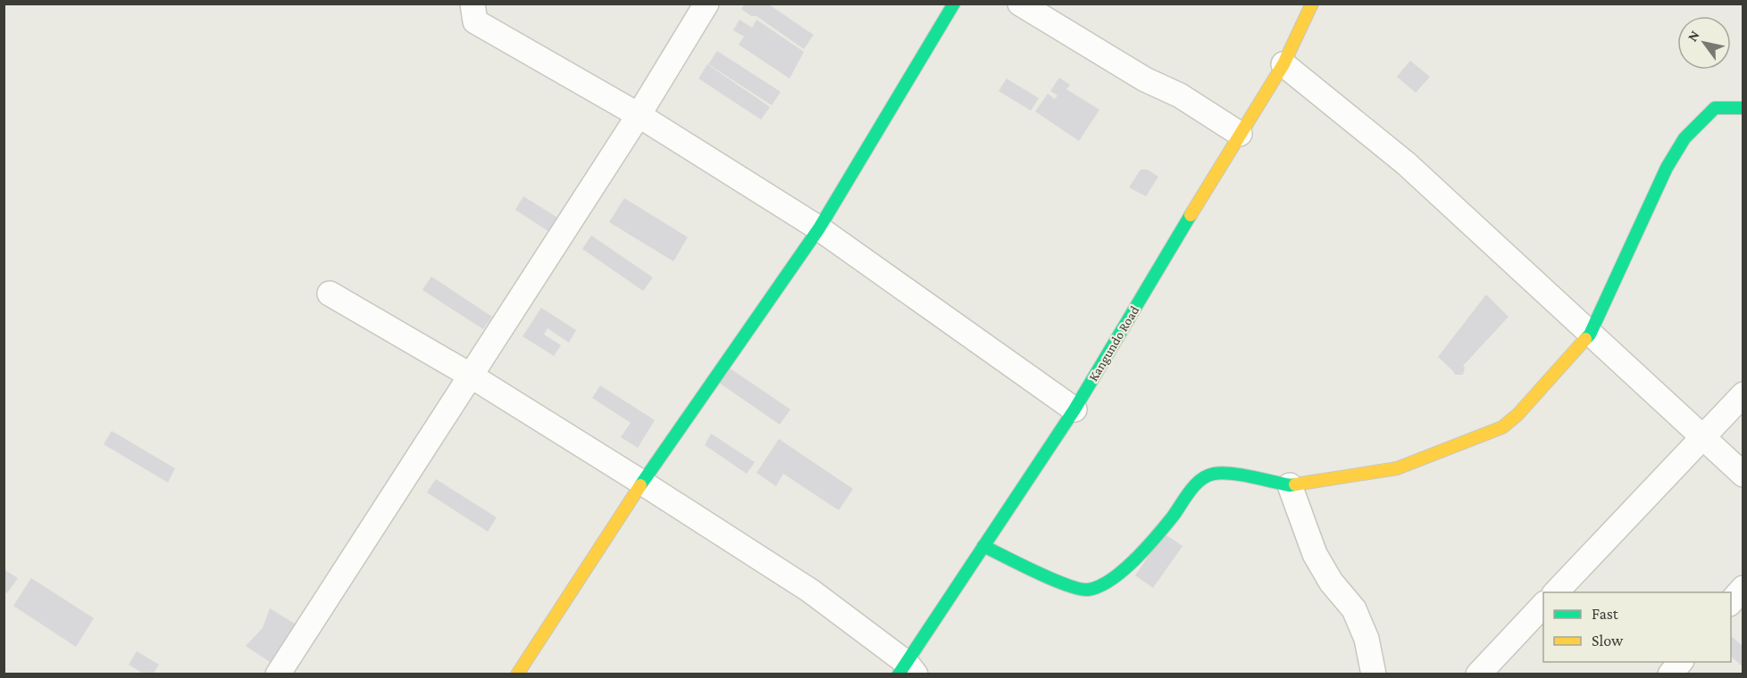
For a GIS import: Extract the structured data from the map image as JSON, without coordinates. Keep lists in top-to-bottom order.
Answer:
{
  "streets": {
    "main road": ["Kangundo Road"]
  },
  "legend": ["Fast", "Slow"],
  "north": "top left"
}
